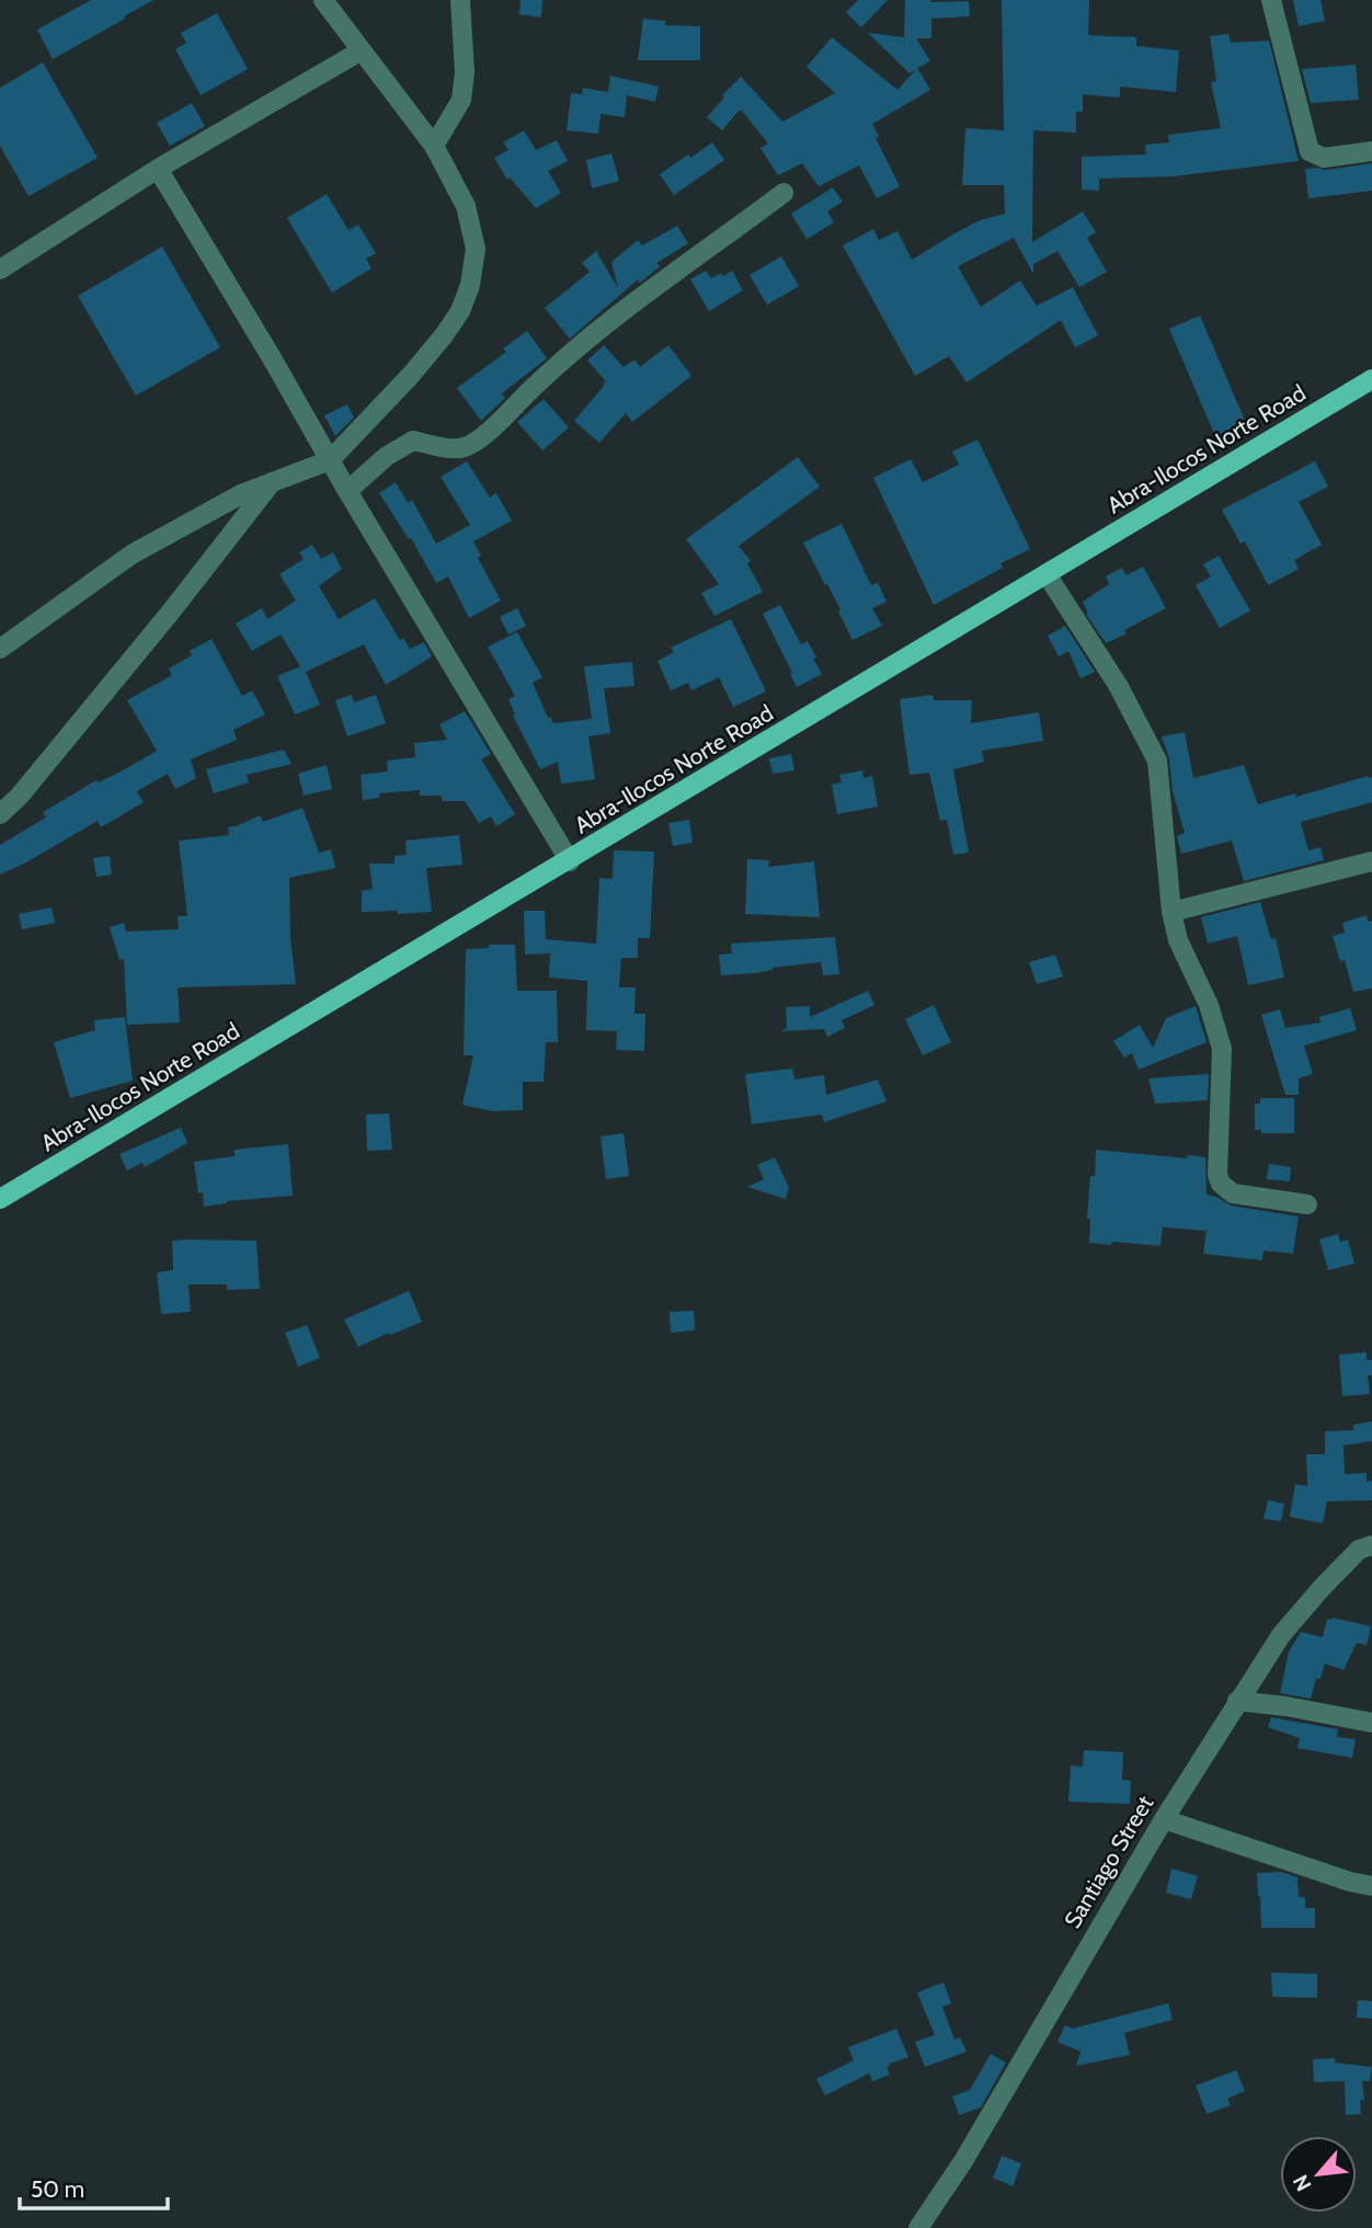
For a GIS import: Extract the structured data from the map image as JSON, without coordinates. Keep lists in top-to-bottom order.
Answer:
{
  "streets": {
    "main road": ["Abra-Ilocos Norte Road"],
    "street": ["Santiago Street"]
  },
  "scale_bar": "50 m",
  "north": "bottom left"
}
